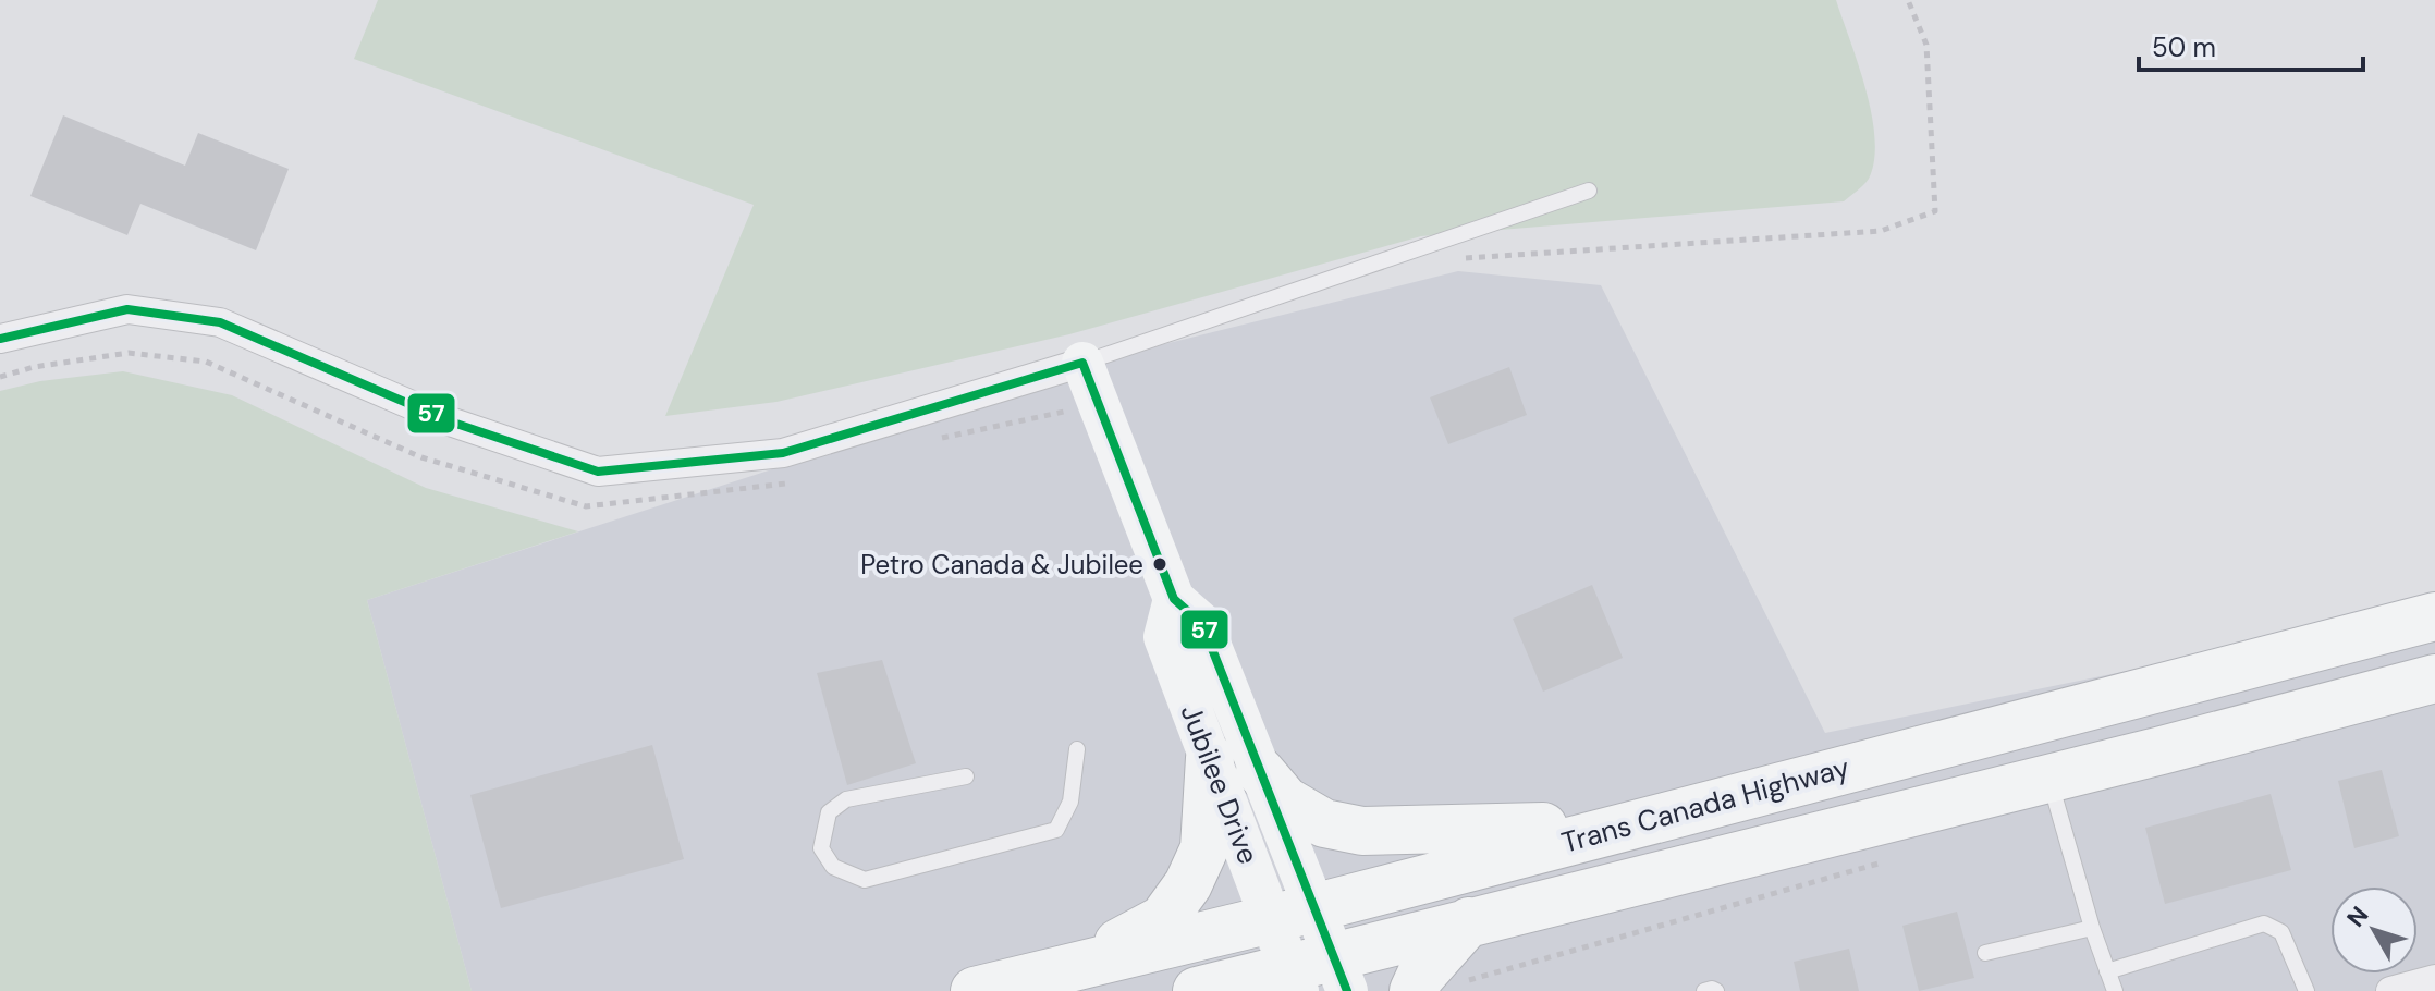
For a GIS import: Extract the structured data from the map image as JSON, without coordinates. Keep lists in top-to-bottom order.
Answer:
{
  "streets": {
    "highway": ["Trans Canada Highway"],
    "street": ["Jubilee Drive"]
  },
  "crossings": [
    ["Jubilee Drive", "Trans Canada Highway"]
  ],
  "places": ["Petro Canada & Jubilee"],
  "lines": ["transit line 57"],
  "scale_bar": "50 m",
  "north": "top left"
}
